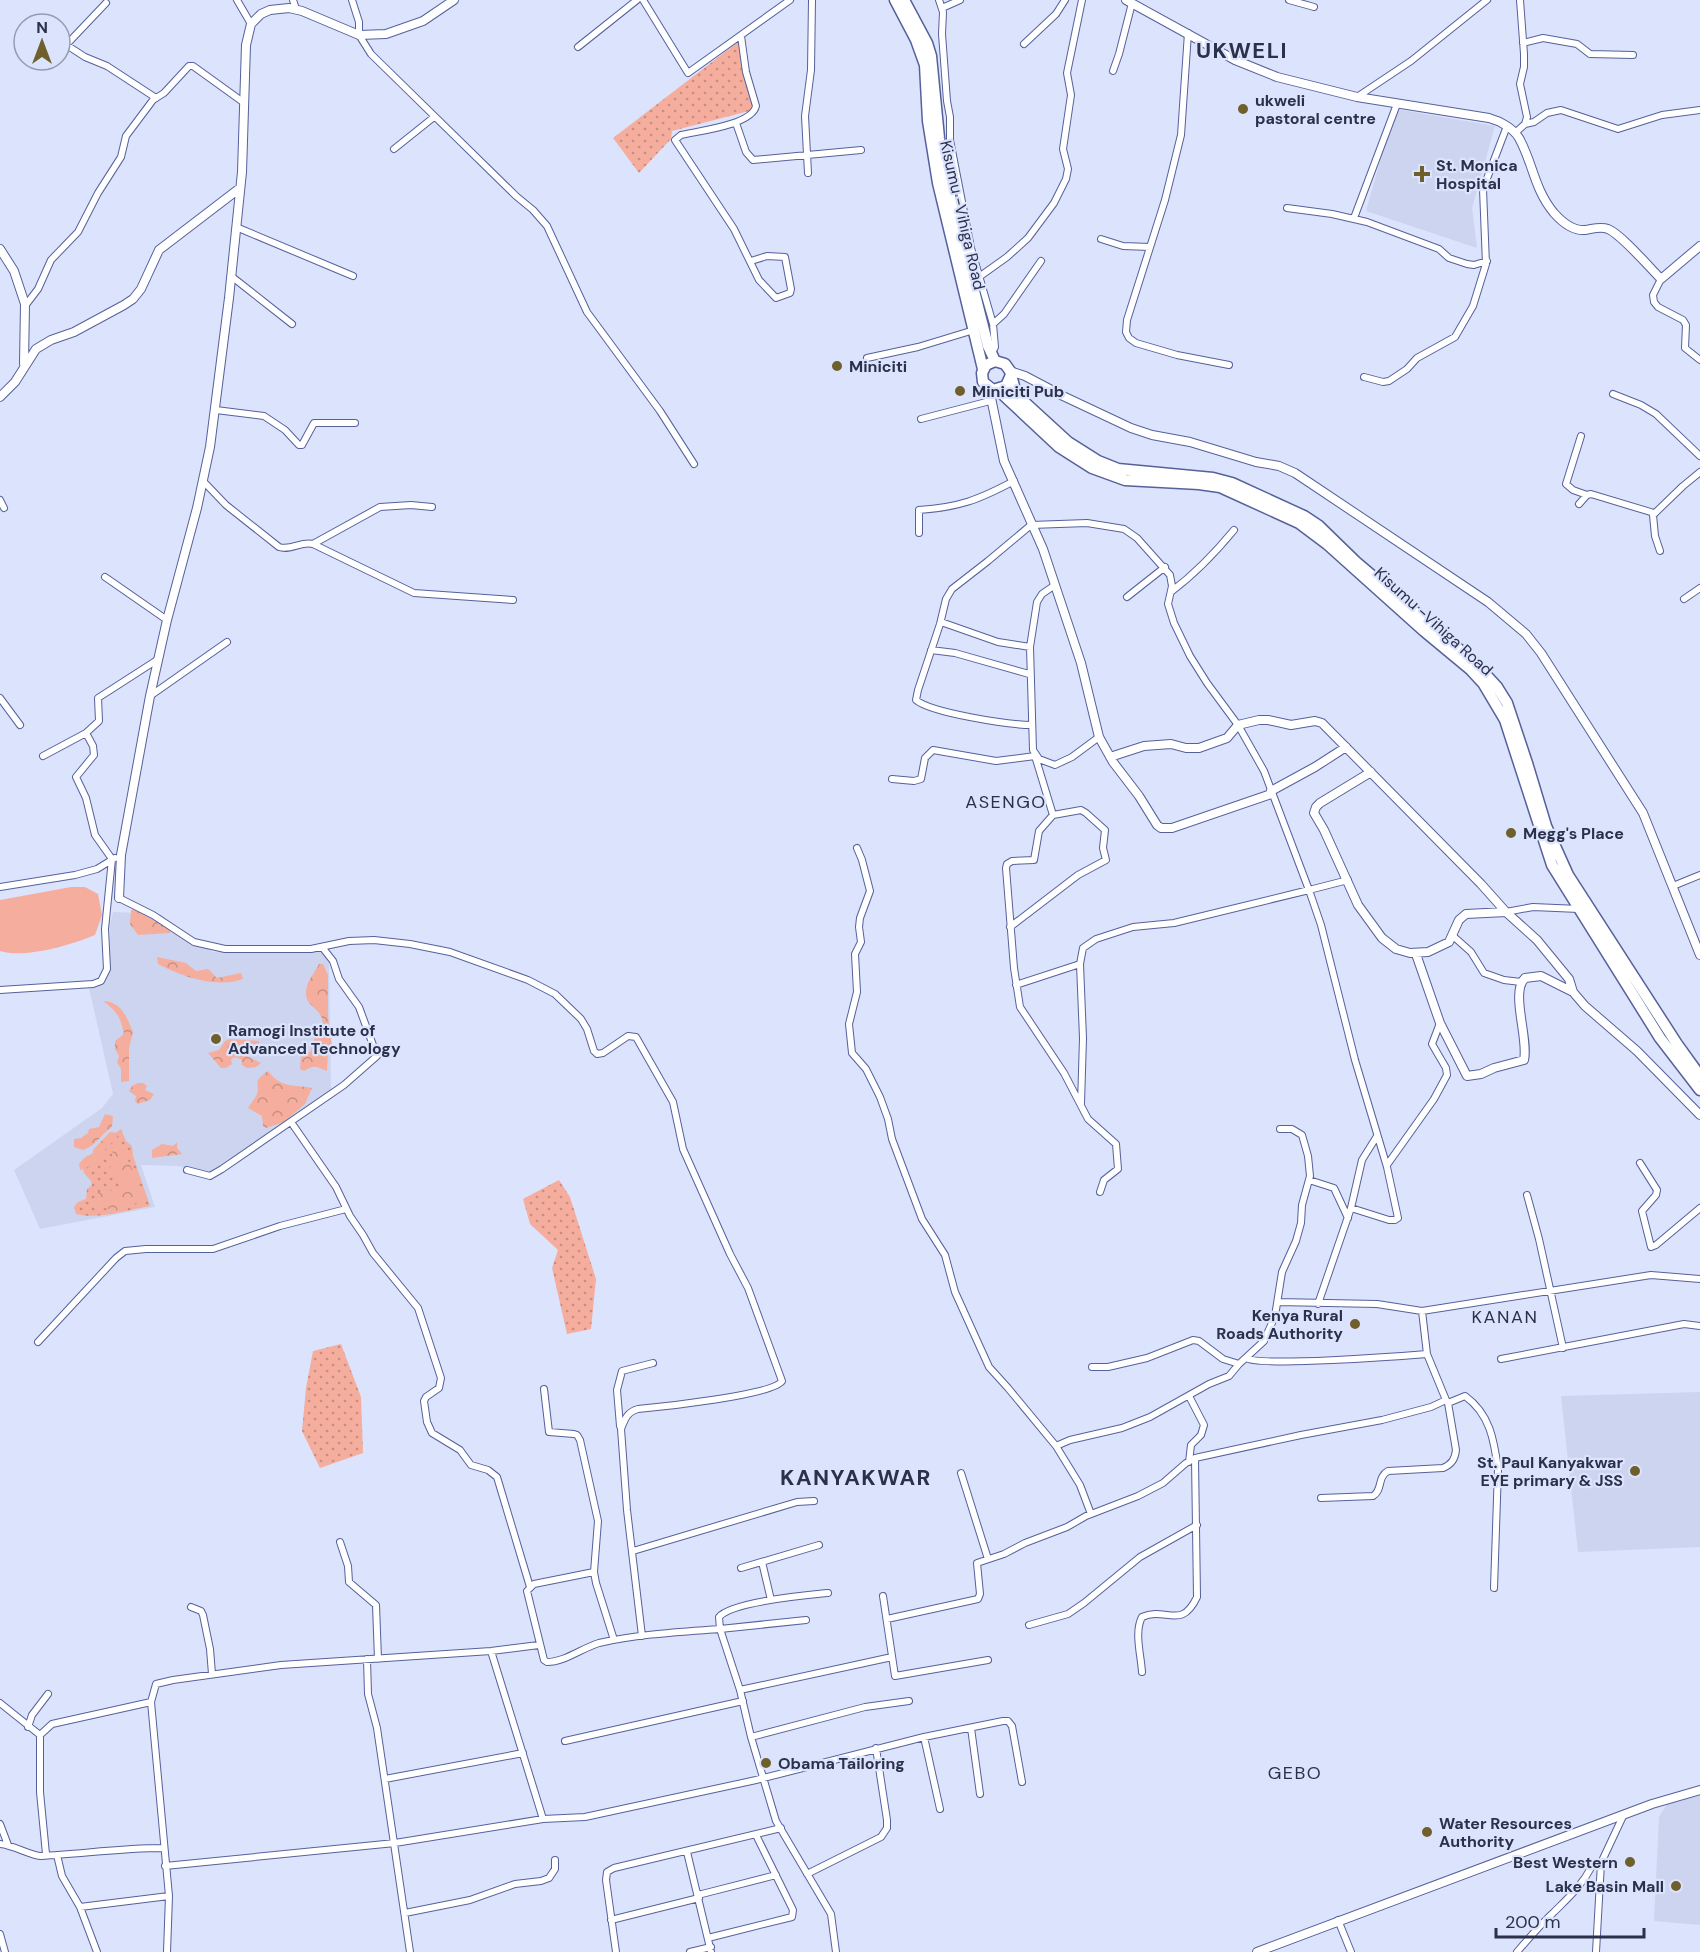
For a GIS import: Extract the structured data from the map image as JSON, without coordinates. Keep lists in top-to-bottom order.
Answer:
{
  "streets": {
    "highway": ["Kisumu -Vihiga Road"]
  },
  "districts": [
    "UKWELI",
    "ASENGO",
    "KANAN",
    "KANYAKWAR",
    "GEBO"
  ],
  "places": {
    "other": [
      "ukweli pastoral centre",
      "Miniciti",
      "Miniciti Pub",
      "Megg's Place",
      "Ramogi Institute of Advanced Technology",
      "Kenya Rural Roads Authority",
      "St. Paul Kanyakwar EYE primary & JSS",
      "Obama Tailoring",
      "Water Resources Authority",
      "Best Western",
      "Lake Basin Mall"
    ],
    "health": ["St. Monica Hospital"]
  },
  "scale_bar": "200 m",
  "north": "top"
}
